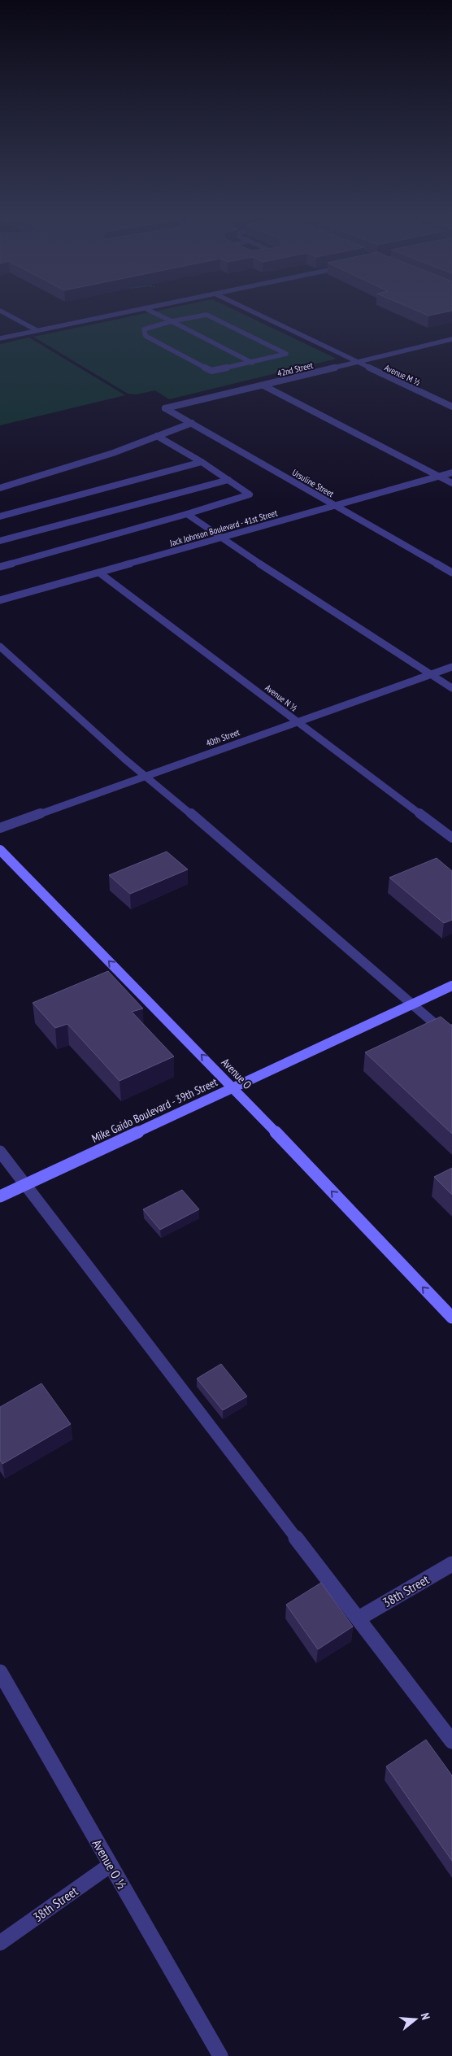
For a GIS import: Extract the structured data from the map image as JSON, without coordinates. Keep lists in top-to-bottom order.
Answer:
{
  "streets": {
    "main road": ["Avenue O", "Mike Gaido Boulevard - 39th Street"],
    "street": [
      "42nd Street",
      "Avenue M ½",
      "Ursuline Street",
      "Jack Johnson Boulevard - 41st Street",
      "Avenue N ½",
      "40th Street",
      "38th Street",
      "Avenue O ½"
    ]
  },
  "crossings": [
    ["42nd Street", "Avenue M ½"],
    ["42nd Street", "Ursuline Street"],
    ["Ursuline Street", "Jack Johnson Boulevard - 41st Street"],
    ["Jack Johnson Boulevard - 41st Street", "Avenue N ½"],
    ["Avenue N ½", "40th Street"],
    ["Avenue O", "Mike Gaido Boulevard - 39th Street"],
    ["38th Street", "Avenue O ½"]
  ],
  "one_way": ["Avenue O"],
  "north": "right"
}
